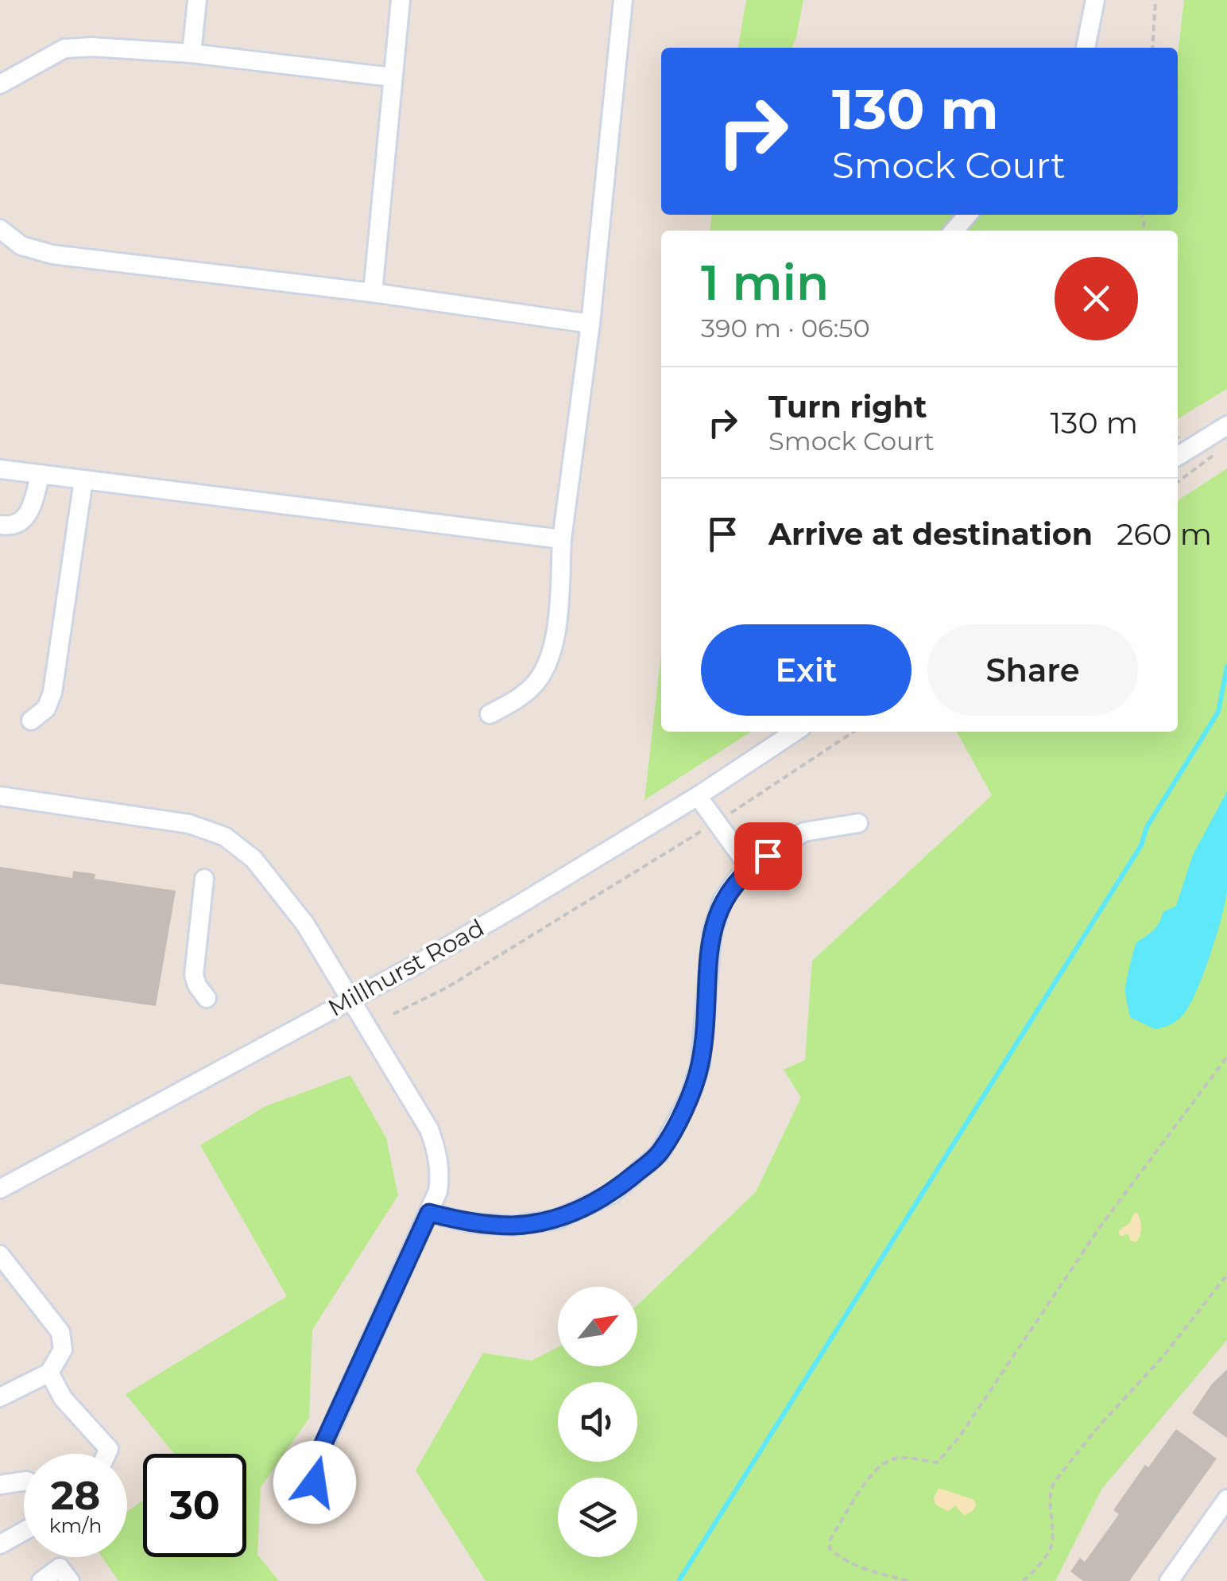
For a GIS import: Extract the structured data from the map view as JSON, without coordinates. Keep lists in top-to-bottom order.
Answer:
{
  "streets": {
    "street": ["Millhurst Road"]
  },
  "north": "top right",
  "page": {
    "turn": ["130 m", "Smock Court"],
    "heading": ["1 min", "390 m · 06:50"],
    "list": [
      {
        "name": "Turn right",
        "note": "Smock Court",
        "value": "130 m"
      },
      {
        "name": "Arrive at destination",
        "value": "260 m"
      }
    ],
    "buttons": ["Exit", "Share"],
    "speed": "28 km/h",
    "limit": "30"
  }
}
